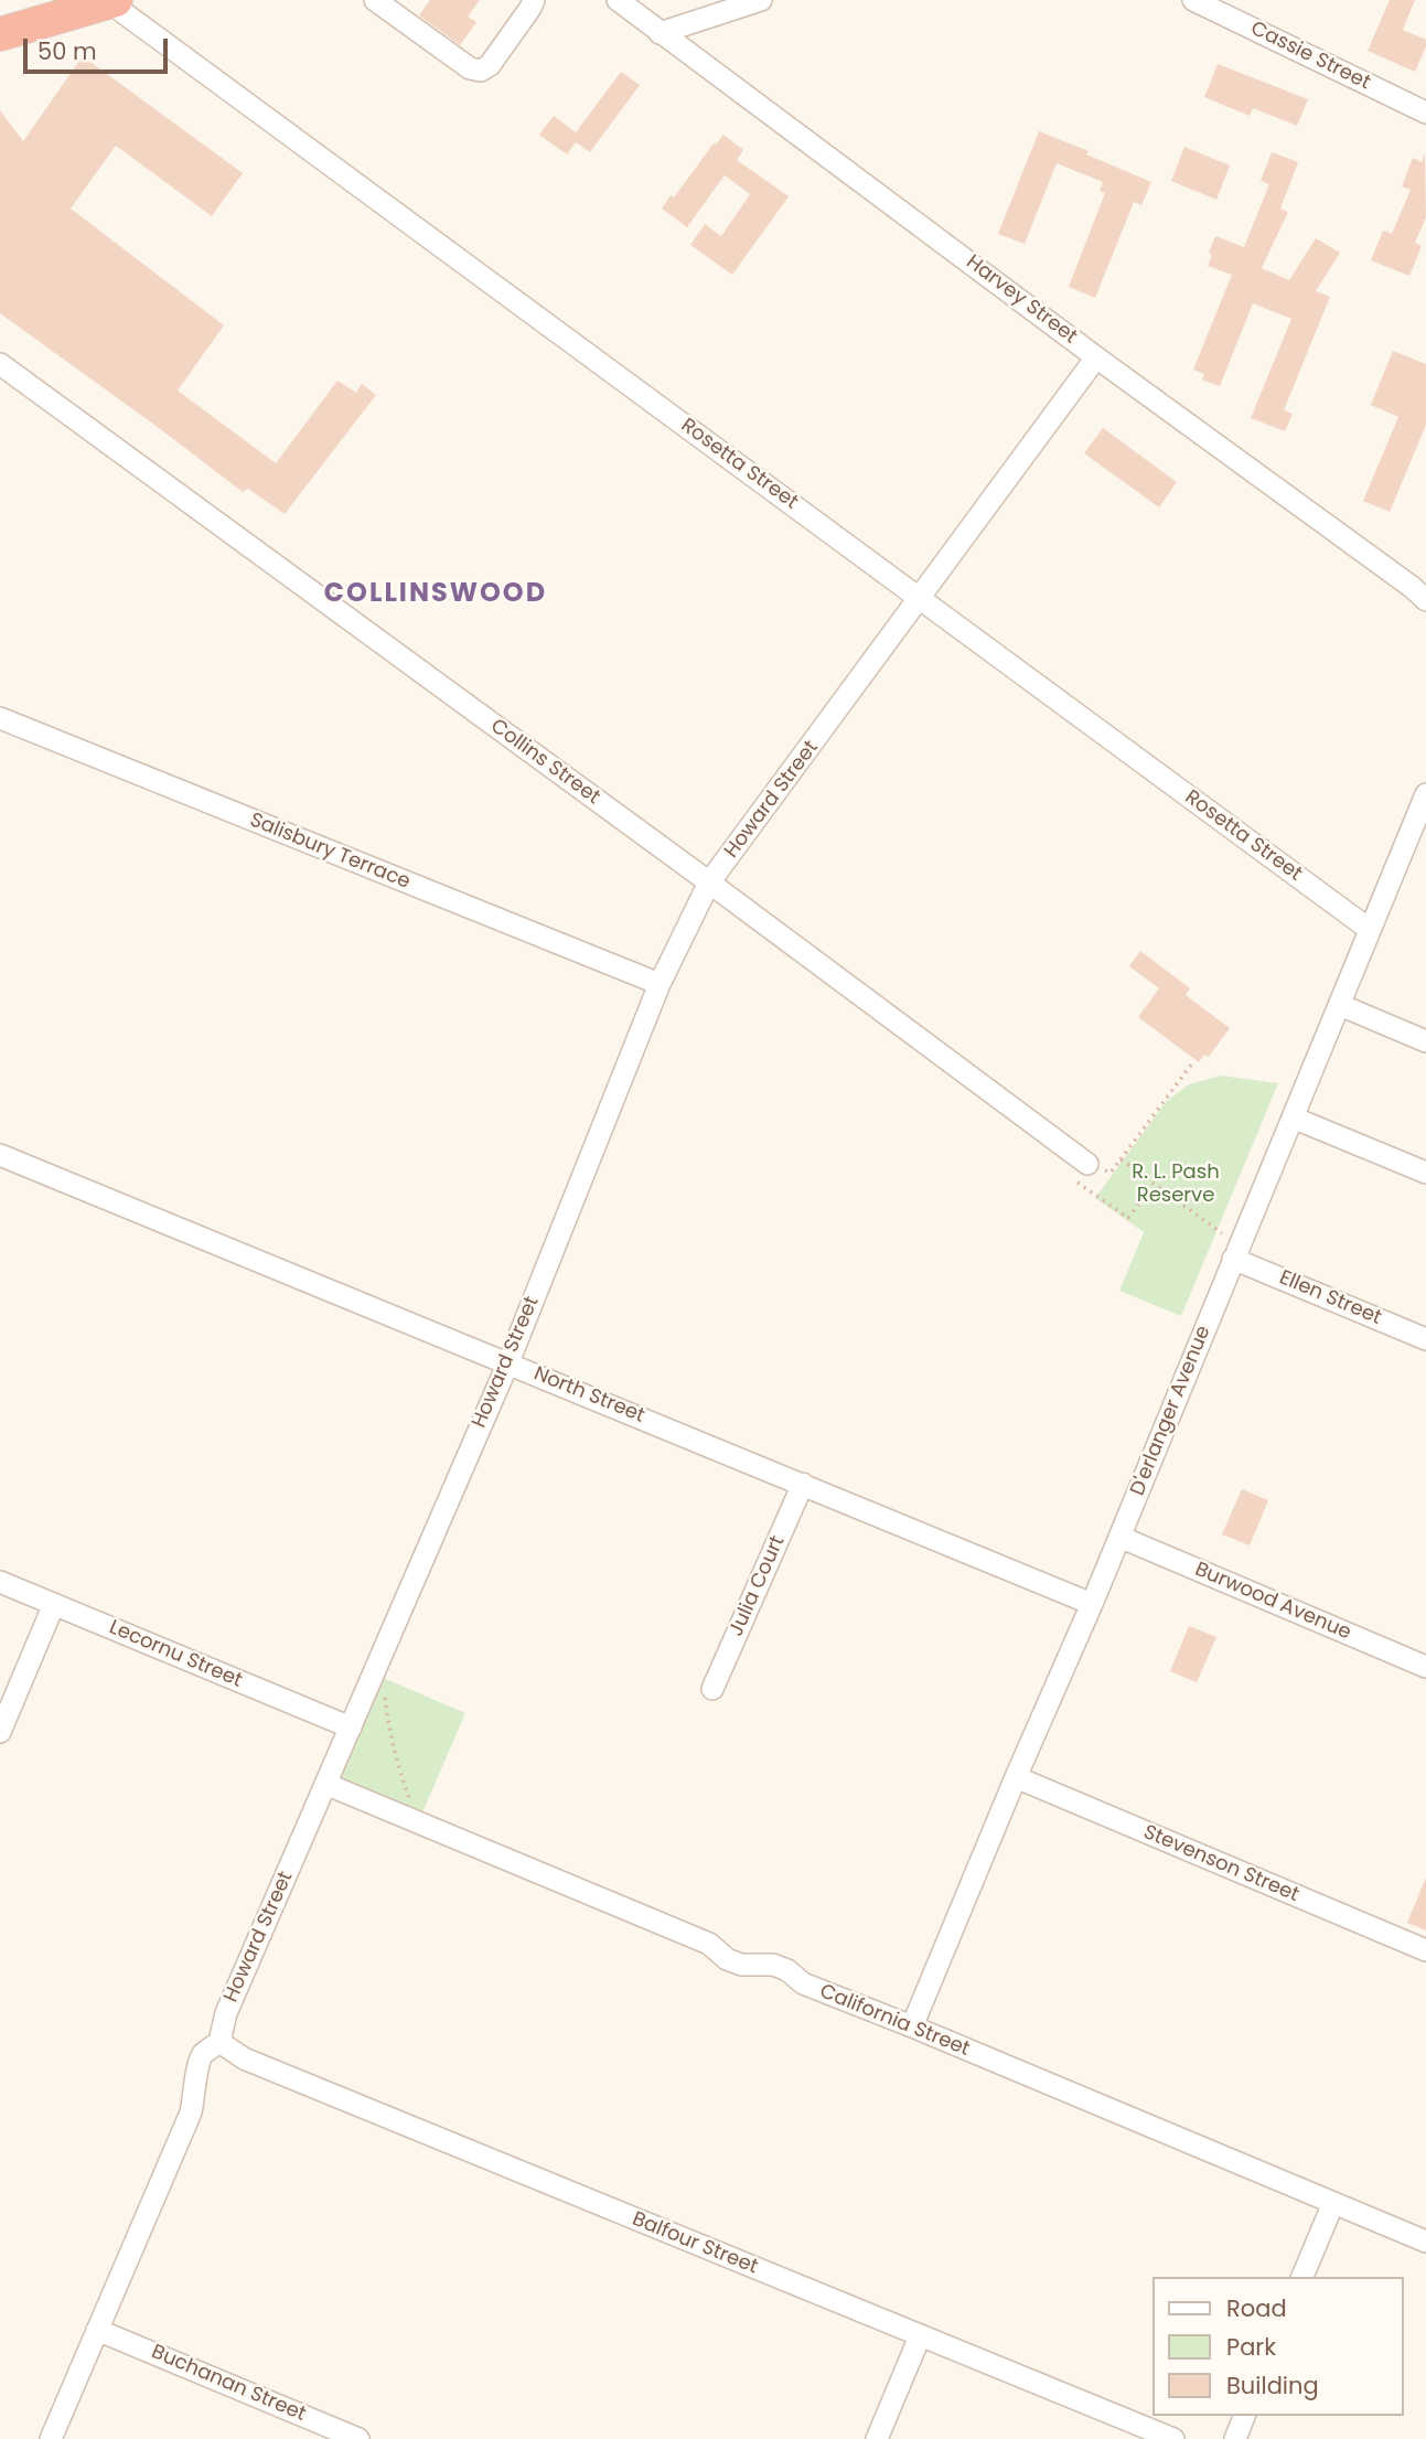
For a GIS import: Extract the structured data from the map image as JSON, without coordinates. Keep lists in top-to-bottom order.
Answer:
{
  "streets": {
    "street": [
      "Cassie Street",
      "Harvey Street",
      "Rosetta Street",
      "Collins Street",
      "Howard Street",
      "Salisbury Terrace",
      "Ellen Street",
      "North Street",
      "D'erlanger Avenue",
      "Julia Court",
      "Burwood Avenue",
      "Lecornu Street",
      "Stevenson Street",
      "California Street",
      "Balfour Street",
      "Buchanan Street"
    ]
  },
  "crossings": [
    ["Harvey Street", "Howard Street"],
    ["Rosetta Street", "Howard Street"],
    ["Rosetta Street", "D'erlanger Avenue"],
    ["Collins Street", "Howard Street"],
    ["Howard Street", "Salisbury Terrace"],
    ["Howard Street", "North Street"],
    ["Howard Street", "Lecornu Street"],
    ["Howard Street", "California Street"],
    ["Howard Street", "Balfour Street"],
    ["Howard Street", "Buchanan Street"],
    ["Ellen Street", "D'erlanger Avenue"],
    ["North Street", "D'erlanger Avenue"],
    ["North Street", "Julia Court"],
    ["D'erlanger Avenue", "Burwood Avenue"],
    ["D'erlanger Avenue", "Stevenson Street"],
    ["D'erlanger Avenue", "California Street"]
  ],
  "districts": ["COLLINSWOOD"],
  "parks": ["R. L. Pash Reserve"],
  "legend": ["Road", "Park", "Building"],
  "scale_bar": "50 m"
}
